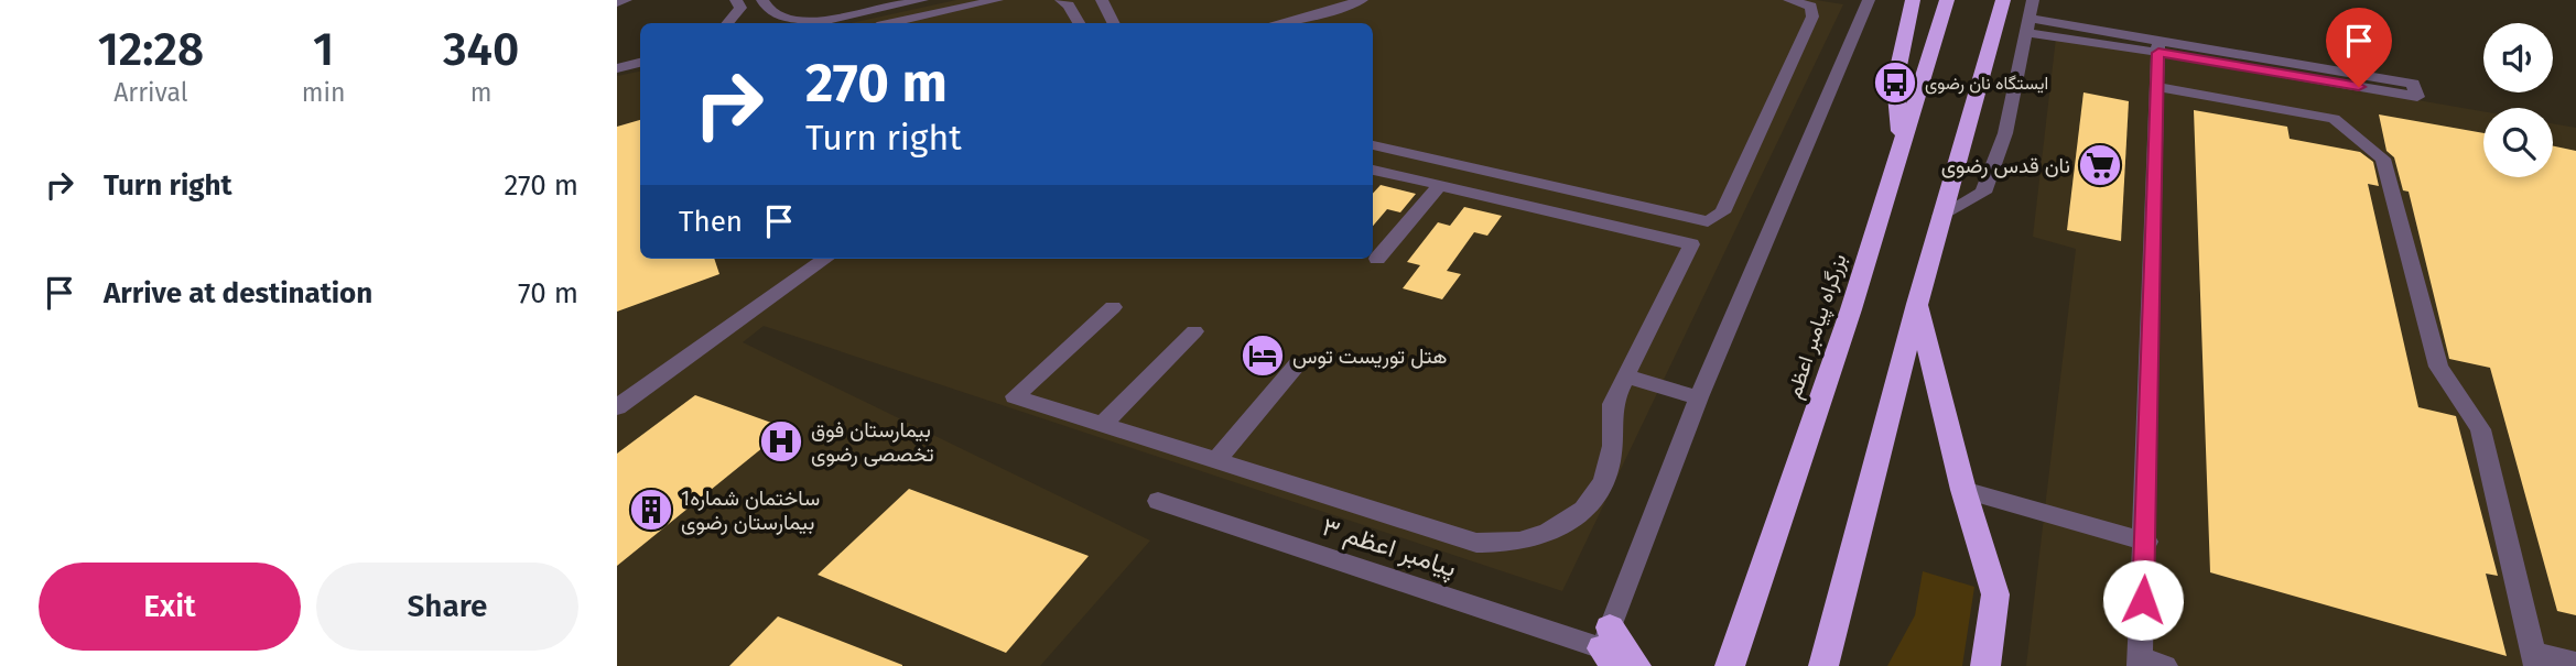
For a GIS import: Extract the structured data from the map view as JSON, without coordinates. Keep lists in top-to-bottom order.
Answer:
{
  "streets": {
    "highway": ["بزرگراه پیامبر اعظم"],
    "street": ["پیامبر اعظم ۳"]
  },
  "places": {
    "bus stop": ["ایستگاه نان رضوی"],
    "supermarket": ["نان قدس رضوی"],
    "hotel": ["هتل توریست توس"],
    "hospital": ["بیمارستان فوق تخصصی رضوی"],
    "building": ["ساختمان شماره1 بیمارستان رضوی"]
  },
  "page": {
    "eta": [
      "12:28",
      "Arrival",
      "1",
      "min",
      "340",
      "m"
    ],
    "turn": ["270 m", "Turn right"],
    "list": [
      {
        "name": "Turn right",
        "value": "270 m"
      },
      {
        "name": "Arrive at destination",
        "value": "70 m"
      }
    ],
    "then": "Then",
    "buttons": ["Exit", "Share"]
  }
}
